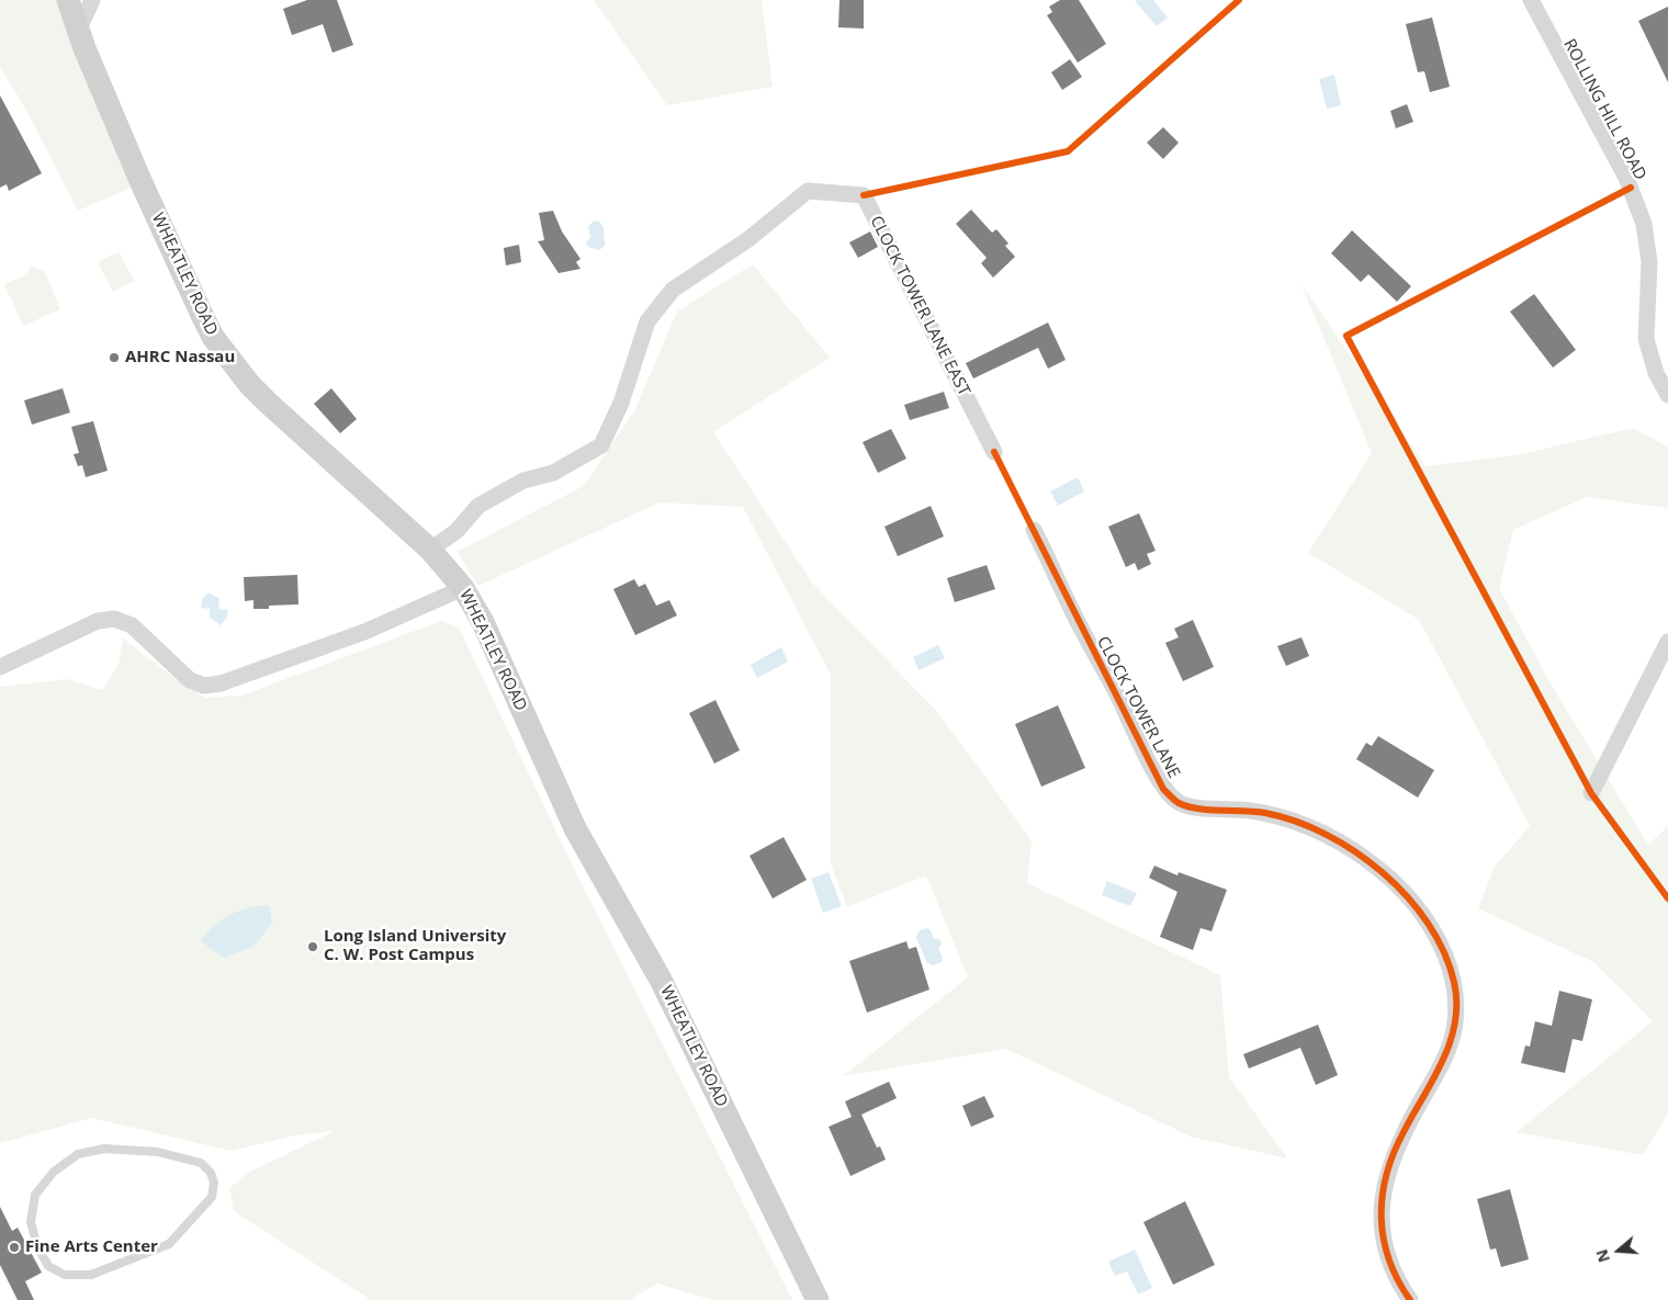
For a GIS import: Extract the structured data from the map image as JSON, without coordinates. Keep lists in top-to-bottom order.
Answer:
{
  "streets": {
    "main road": ["WHEATLEY ROAD"],
    "street": ["ROLLING HILL ROAD", "CLOCK TOWER LANE EAST", "CLOCK TOWER LANE"]
  },
  "crossings": [
    ["WHEATLEY ROAD", "CLOCK TOWER LANE EAST"]
  ],
  "places": ["AHRC Nassau", "Long Island University C. W. Post Campus", "Fine Arts Center"],
  "north": "left"
}
